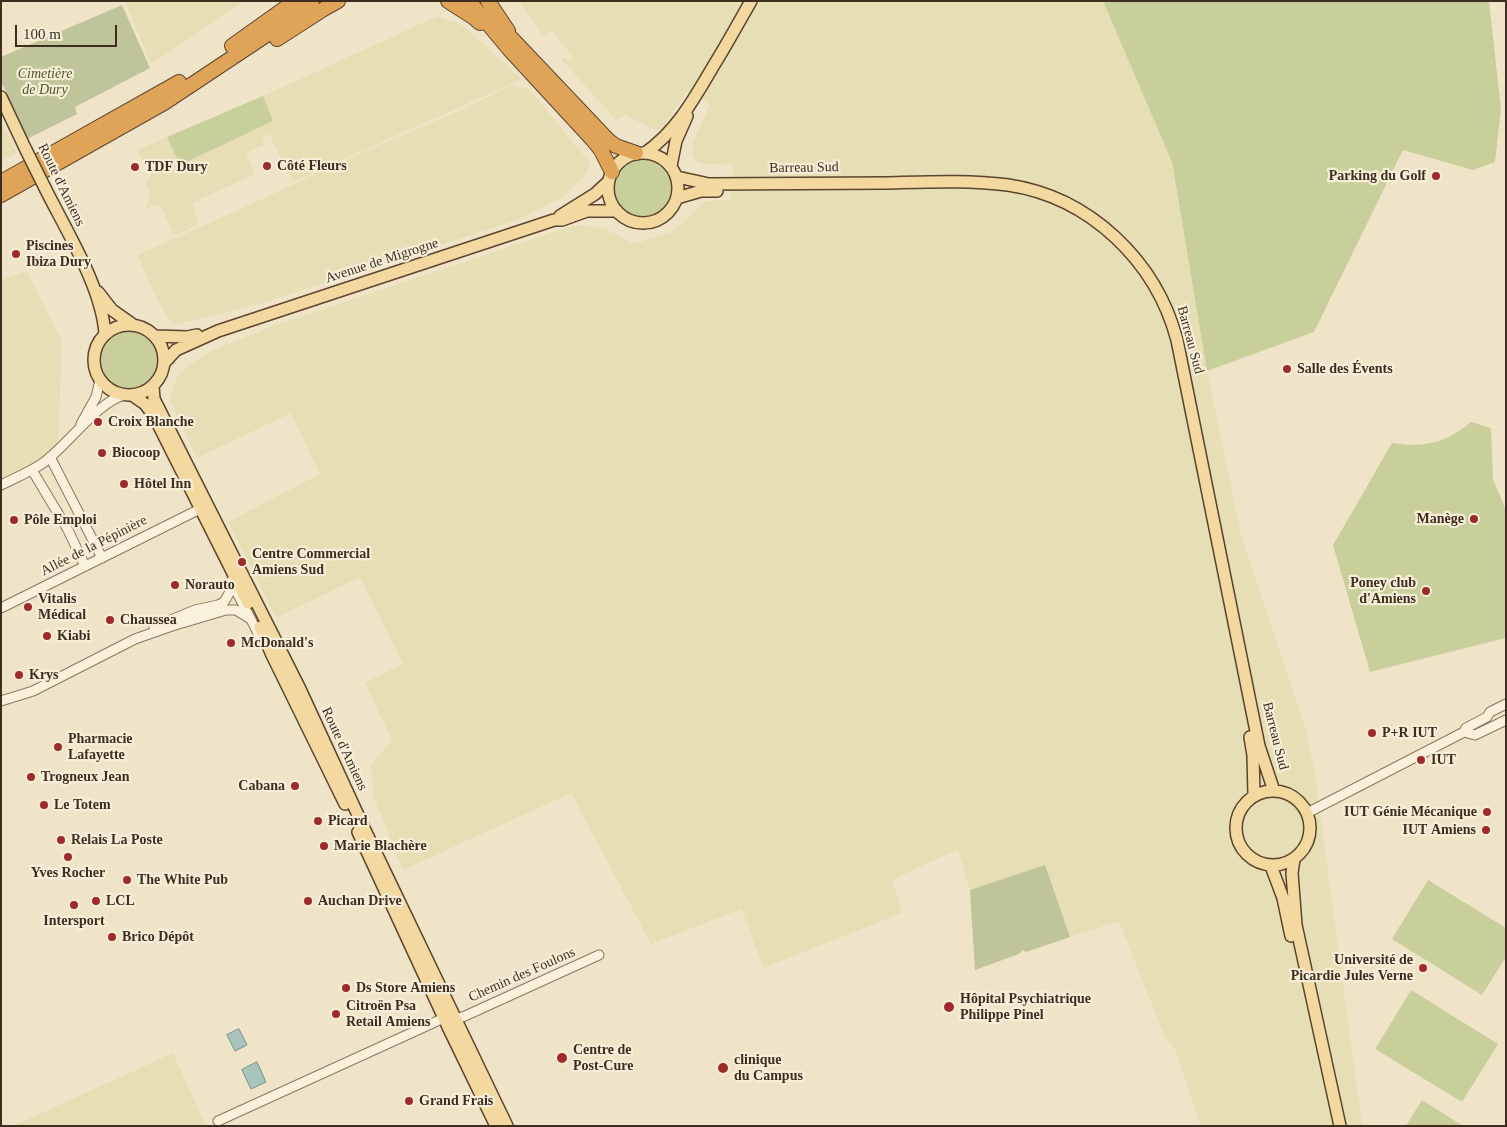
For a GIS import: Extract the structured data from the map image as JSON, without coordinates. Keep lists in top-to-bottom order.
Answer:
{
  "streets": {
    "main road": ["Barreau Sud", "Route d'Amiens", "Avenue de Migrogne"],
    "street": ["Allée de la Pépinière", "Chemin des Foulons"]
  },
  "crossings": [
    ["Barreau Sud", "Avenue de Migrogne"],
    ["Route d'Amiens", "Avenue de Migrogne"],
    ["Route d'Amiens", "Allée de la Pépinière"],
    ["Route d'Amiens", "Chemin des Foulons"]
  ],
  "parks": ["Cimetière de Dury"],
  "places": [
    "Côté Fleurs",
    "TDF Dury",
    "Parking du Golf",
    "Piscines Ibiza Dury",
    "Salle des Évents",
    "Croix Blanche",
    "Biocoop",
    "Hôtel Inn",
    "Manège",
    "Pôle Emploi",
    "Centre Commercial Amiens Sud",
    "Norauto",
    "Poney club d'Amiens",
    "Vitalis Médical",
    "Chaussea",
    "Kiabi",
    "McDonald's",
    "Krys",
    "P+R IUT",
    "Pharmacie Lafayette",
    "IUT",
    "Trogneux Jean",
    "Cabana",
    "Le Totem",
    "IUT Génie Mécanique",
    "Picard",
    "IUT Amiens",
    "Relais La Poste",
    "Marie Blachère",
    "Yves Rocher",
    "The White Pub",
    "LCL",
    "Auchan Drive",
    "Intersport",
    "Brico Dépôt",
    "Université de Picardie Jules Verne",
    "Ds Store Amiens",
    "Hôpital Psychiatrique Philippe Pinel",
    "Citroën Psa Retail Amiens",
    "Centre de Post-Cure",
    "clinique du Campus",
    "Grand Frais"
  ],
  "scale_bar": "100 m"
}
